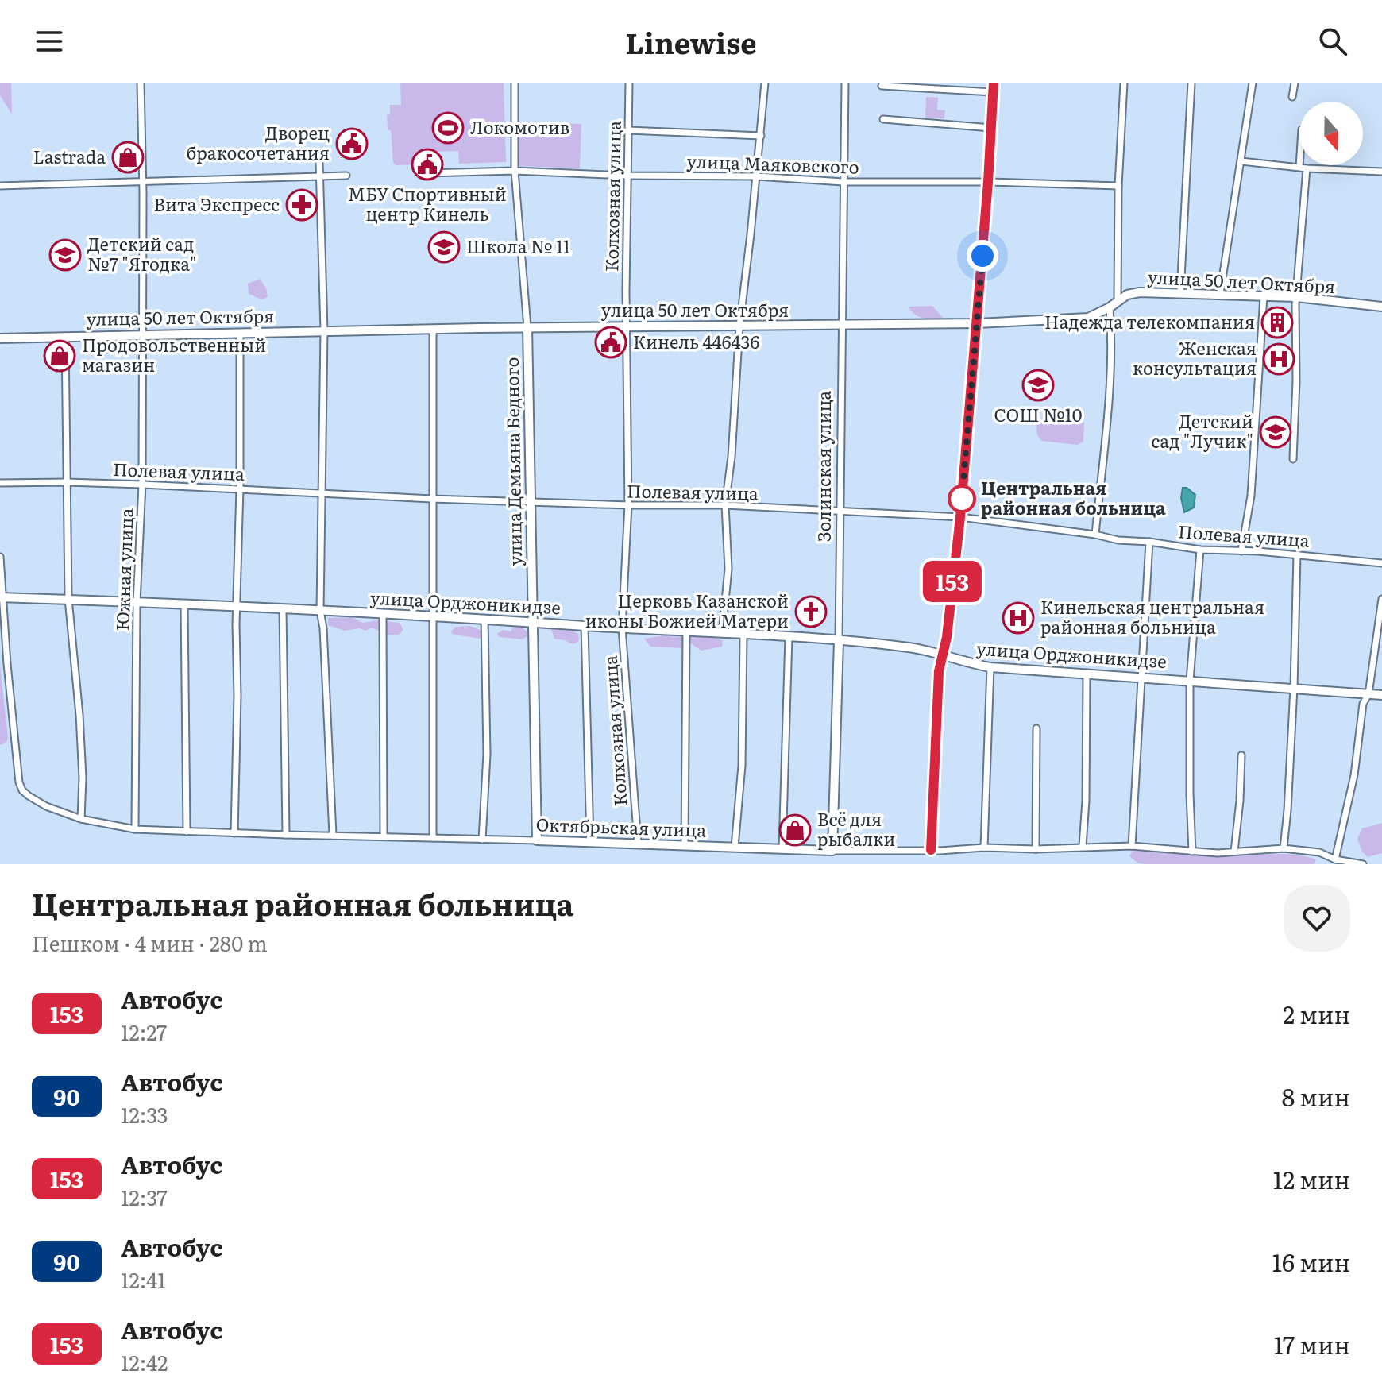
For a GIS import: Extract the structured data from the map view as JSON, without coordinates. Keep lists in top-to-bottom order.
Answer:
{
  "streets": {
    "main road": [
      "улица 50 лет Октября",
      "улица Демьяна Бедного",
      "Золинская улица",
      "улица Орджоникидзе",
      "Октябрьская улица"
    ],
    "street": [
      "улица Маяковского",
      "Колхозная улица",
      "Полевая улица",
      "Южная улица"
    ]
  },
  "crossings": [
    ["улица Маяковского", "Колхозная улица"],
    ["улица Маяковского", "улица Демьяна Бедного"],
    ["улица Маяковского", "Золинская улица"],
    ["Колхозная улица", "улица 50 лет Октября"],
    ["Колхозная улица", "Полевая улица"],
    ["Колхозная улица", "улица Орджоникидзе"],
    ["Колхозная улица", "Октябрьская улица"],
    ["улица 50 лет Октября", "улица Демьяна Бедного"],
    ["улица 50 лет Октября", "Золинская улица"],
    ["улица 50 лет Октября", "Южная улица"],
    ["улица Демьяна Бедного", "Полевая улица"],
    ["улица Демьяна Бедного", "улица Орджоникидзе"],
    ["улица Демьяна Бедного", "Октябрьская улица"],
    ["Золинская улица", "Полевая улица"],
    ["Золинская улица", "улица Орджоникидзе"],
    ["Золинская улица", "Октябрьская улица"],
    ["Полевая улица", "Южная улица"],
    ["Южная улица", "улица Орджоникидзе"],
    ["Южная улица", "Октябрьская улица"],
    ["улица Орджоникидзе", "Октябрьская улица"]
  ],
  "places": {
    "sports": ["Локомотив"],
    "public building": ["Дворец бракосочетания", "МБУ Спортивный центр Кинель", "Кинель 446436"],
    "shop": ["Lastrada", "Продовольственный магазин", "Всё для рыбалки"],
    "pharmacy": ["Вита Экспресс"],
    "school or university": [
      "Школа № 11",
      "Детский сад №7 \"Ягодка\"",
      "СОШ №10",
      "Детский сад \"Лучик\""
    ],
    "building": ["Надежда телекомпания"],
    "hospital": ["Женская консультация", "Кинельская центральная районная больница"],
    "other": ["Центральная районная больница"],
    "church": ["Церковь Казанской иконы Божией Матери"]
  },
  "lines": ["bus line 153"],
  "north": "bottom",
  "page": {
    "header": "Linewise",
    "on_map": "153",
    "heading": ["Центральная районная больница", "Пешком · 4 мин · 280 m"],
    "list": [
      {
        "mark": "153",
        "name": "Автобус",
        "note": "12:27",
        "value": "2 мин"
      },
      {
        "mark": "90",
        "name": "Автобус",
        "note": "12:33",
        "value": "8 мин"
      },
      {
        "mark": "153",
        "name": "Автобус",
        "note": "12:37",
        "value": "12 мин"
      },
      {
        "mark": "90",
        "name": "Автобус",
        "note": "12:41",
        "value": "16 мин"
      },
      {
        "mark": "153",
        "name": "Автобус",
        "note": "12:42",
        "value": "17 мин"
      }
    ]
  }
}
